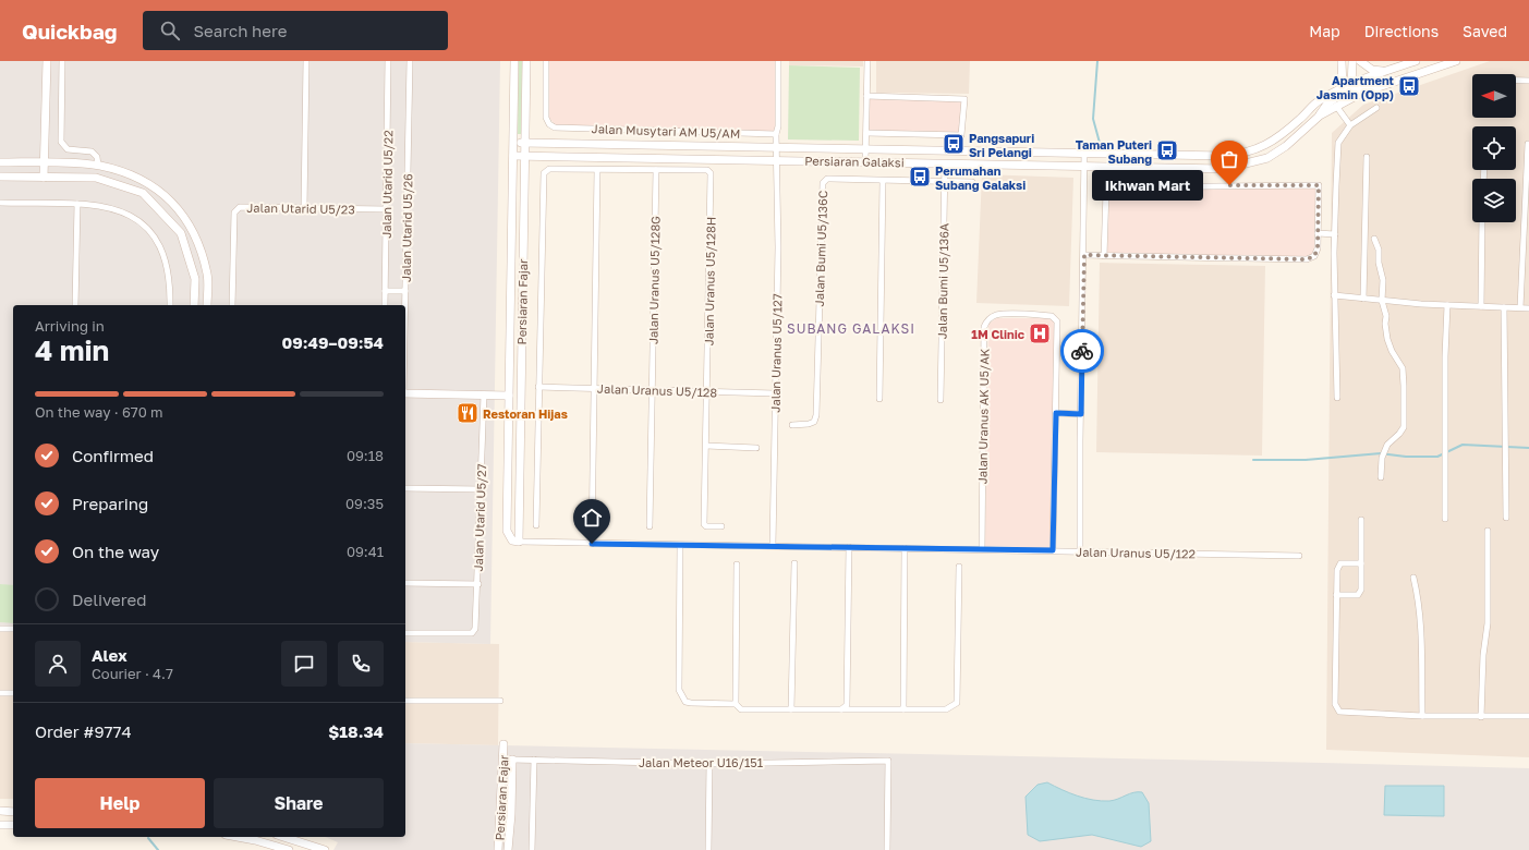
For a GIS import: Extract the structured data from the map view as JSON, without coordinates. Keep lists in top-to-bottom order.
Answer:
{
  "streets": {
    "main road": ["Persiaran Galaksi", "Persiaran Fajar"],
    "street": [
      "Jalan Musytari AM U5/AM",
      "Jalan Utarid U5/22",
      "Jalan Utarid U5/23",
      "Jalan Utarid U5/26",
      "Jalan Bumi U5/136C",
      "Jalan Uranus U5/128G",
      "Jalan Uranus U5/128H",
      "Jalan Bumi U5/136A",
      "Jalan Uranus U5/127",
      "Jalan Uranus U5/128",
      "Jalan Uranus AK U5/AK",
      "Jalan Utarid U5/27",
      "Jalan Uranus U5/122",
      "Jalan Meteor U16/151"
    ]
  },
  "crossings": [
    ["Persiaran Galaksi", "Jalan Bumi U5/136A"],
    ["Persiaran Galaksi", "Persiaran Fajar"],
    ["Persiaran Galaksi", "Jalan Uranus U5/127"],
    ["Jalan Utarid U5/22", "Jalan Utarid U5/23"],
    ["Jalan Uranus U5/128G", "Jalan Uranus U5/128H"],
    ["Jalan Uranus U5/128G", "Jalan Uranus U5/128"],
    ["Jalan Uranus U5/128H", "Jalan Uranus U5/128"],
    ["Persiaran Fajar", "Jalan Uranus U5/122"],
    ["Persiaran Fajar", "Jalan Meteor U16/151"],
    ["Jalan Uranus U5/127", "Jalan Uranus U5/128"],
    ["Jalan Uranus U5/127", "Jalan Uranus U5/122"],
    ["Jalan Uranus AK U5/AK", "Jalan Uranus U5/122"]
  ],
  "districts": ["SUBANG GALAKSI"],
  "places": {
    "bus stop": [
      "Apartment Jasmin (Opp)",
      "Pangsapuri Sri Pelangi",
      "Taman Puteri Subang",
      "Perumahan Subang Galaksi"
    ],
    "other": ["Ikhwan Mart"],
    "hospital": ["1M Clinic"],
    "restaurant": ["Restoran Hijas"]
  },
  "north": "left",
  "page": {
    "header": "Quickbag",
    "search": "Search here",
    "nav": ["Map", "Directions", "Saved"],
    "bubble": "Ikhwan Mart",
    "heading": ["4 min", "Arriving in", "09:49–09:54"],
    "panel": [
      "Alex",
      "Courier · 4.7",
      "Order #9774",
      "$18.34"
    ],
    "bar": "On the way · 670 m",
    "list": [
      ["Confirmed", "09:18"],
      ["Preparing", "09:35"],
      ["On the way", "09:41"],
      "Delivered"
    ],
    "buttons": ["Help", "Share"]
  }
}
